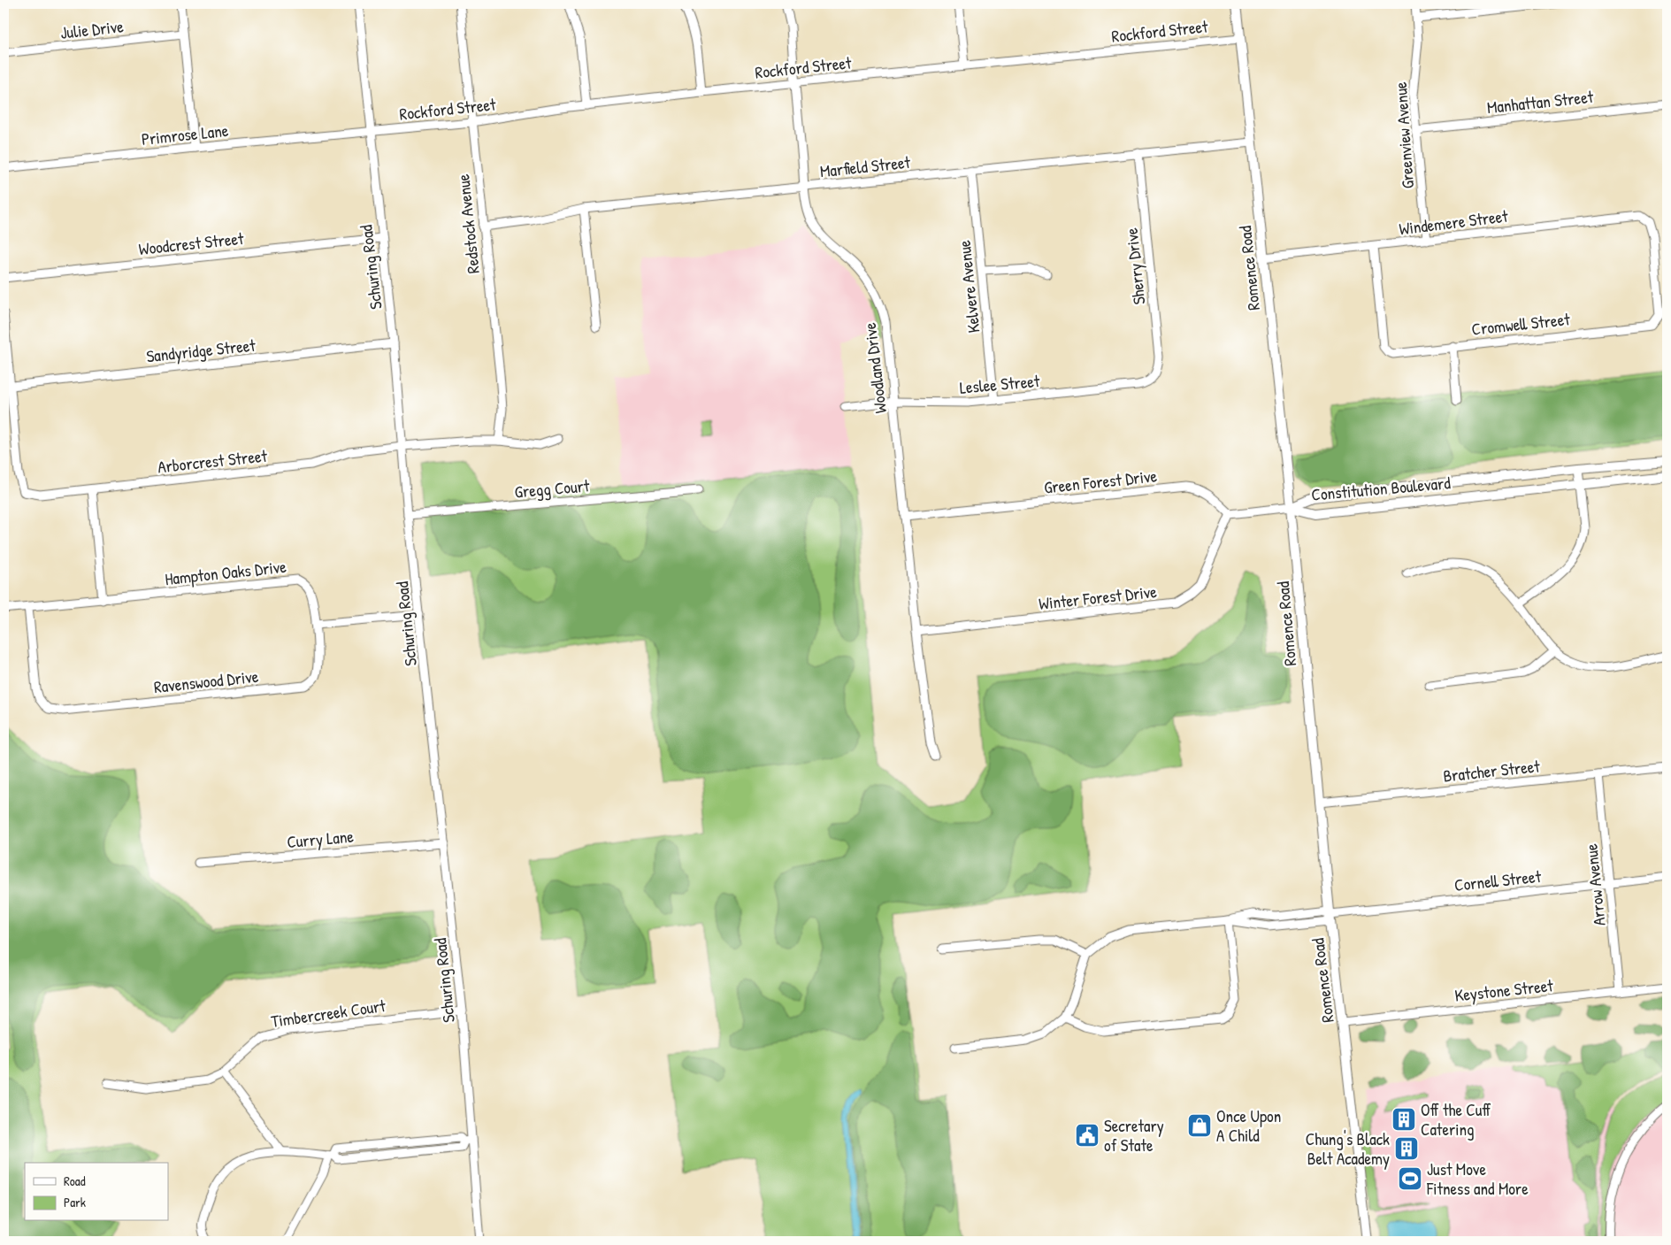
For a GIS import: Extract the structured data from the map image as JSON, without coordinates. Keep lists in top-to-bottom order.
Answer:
{
  "streets": {
    "street": [
      "Julie Drive",
      "Rockford Street",
      "Manhattan Street",
      "Primrose Lane",
      "Greenview Avenue",
      "Marfield Street",
      "Windemere Street",
      "Redstock Avenue",
      "Woodcrest Street",
      "Sherry Drive",
      "Schuring Road",
      "Romence Road",
      "Kelvere Avenue",
      "Cromwell Street",
      "Sandyridge Street",
      "Woodland Drive",
      "Leslee Street",
      "Arborcrest Street",
      "Green Forest Drive",
      "Gregg Court",
      "Constitution Boulevard",
      "Hampton Oaks Drive",
      "Winter Forest Drive",
      "Ravenswood Drive",
      "Bratcher Street",
      "Curry Lane",
      "Cornell Street",
      "Arrow Avenue",
      "Keystone Street",
      "Timbercreek Court"
    ]
  },
  "crossings": [
    ["Rockford Street", "Primrose Lane"],
    ["Rockford Street", "Redstock Avenue"],
    ["Rockford Street", "Schuring Road"],
    ["Rockford Street", "Romence Road"],
    ["Rockford Street", "Woodland Drive"],
    ["Manhattan Street", "Greenview Avenue"],
    ["Primrose Lane", "Schuring Road"],
    ["Greenview Avenue", "Windemere Street"],
    ["Marfield Street", "Redstock Avenue"],
    ["Marfield Street", "Sherry Drive"],
    ["Marfield Street", "Romence Road"],
    ["Marfield Street", "Kelvere Avenue"],
    ["Marfield Street", "Woodland Drive"],
    ["Windemere Street", "Romence Road"],
    ["Windemere Street", "Cromwell Street"],
    ["Redstock Avenue", "Arborcrest Street"],
    ["Woodcrest Street", "Schuring Road"],
    ["Sherry Drive", "Leslee Street"],
    ["Schuring Road", "Sandyridge Street"],
    ["Schuring Road", "Arborcrest Street"],
    ["Schuring Road", "Gregg Court"],
    ["Schuring Road", "Curry Lane"],
    ["Schuring Road", "Timbercreek Court"],
    ["Romence Road", "Constitution Boulevard"],
    ["Romence Road", "Bratcher Street"],
    ["Romence Road", "Cornell Street"],
    ["Romence Road", "Keystone Street"],
    ["Kelvere Avenue", "Leslee Street"],
    ["Sandyridge Street", "Arborcrest Street"],
    ["Woodland Drive", "Leslee Street"],
    ["Woodland Drive", "Green Forest Drive"],
    ["Woodland Drive", "Winter Forest Drive"],
    ["Green Forest Drive", "Winter Forest Drive"],
    ["Hampton Oaks Drive", "Ravenswood Drive"],
    ["Bratcher Street", "Arrow Avenue"],
    ["Cornell Street", "Arrow Avenue"],
    ["Arrow Avenue", "Keystone Street"]
  ],
  "places": {
    "building": ["Off the Cuff Catering", "Chung's Black Belt Academy"],
    "shop": ["Once Upon A Child"],
    "public building": ["Secretary of State"],
    "sports": ["Just Move Fitness and More"]
  },
  "legend": ["Road", "Park"]
}
